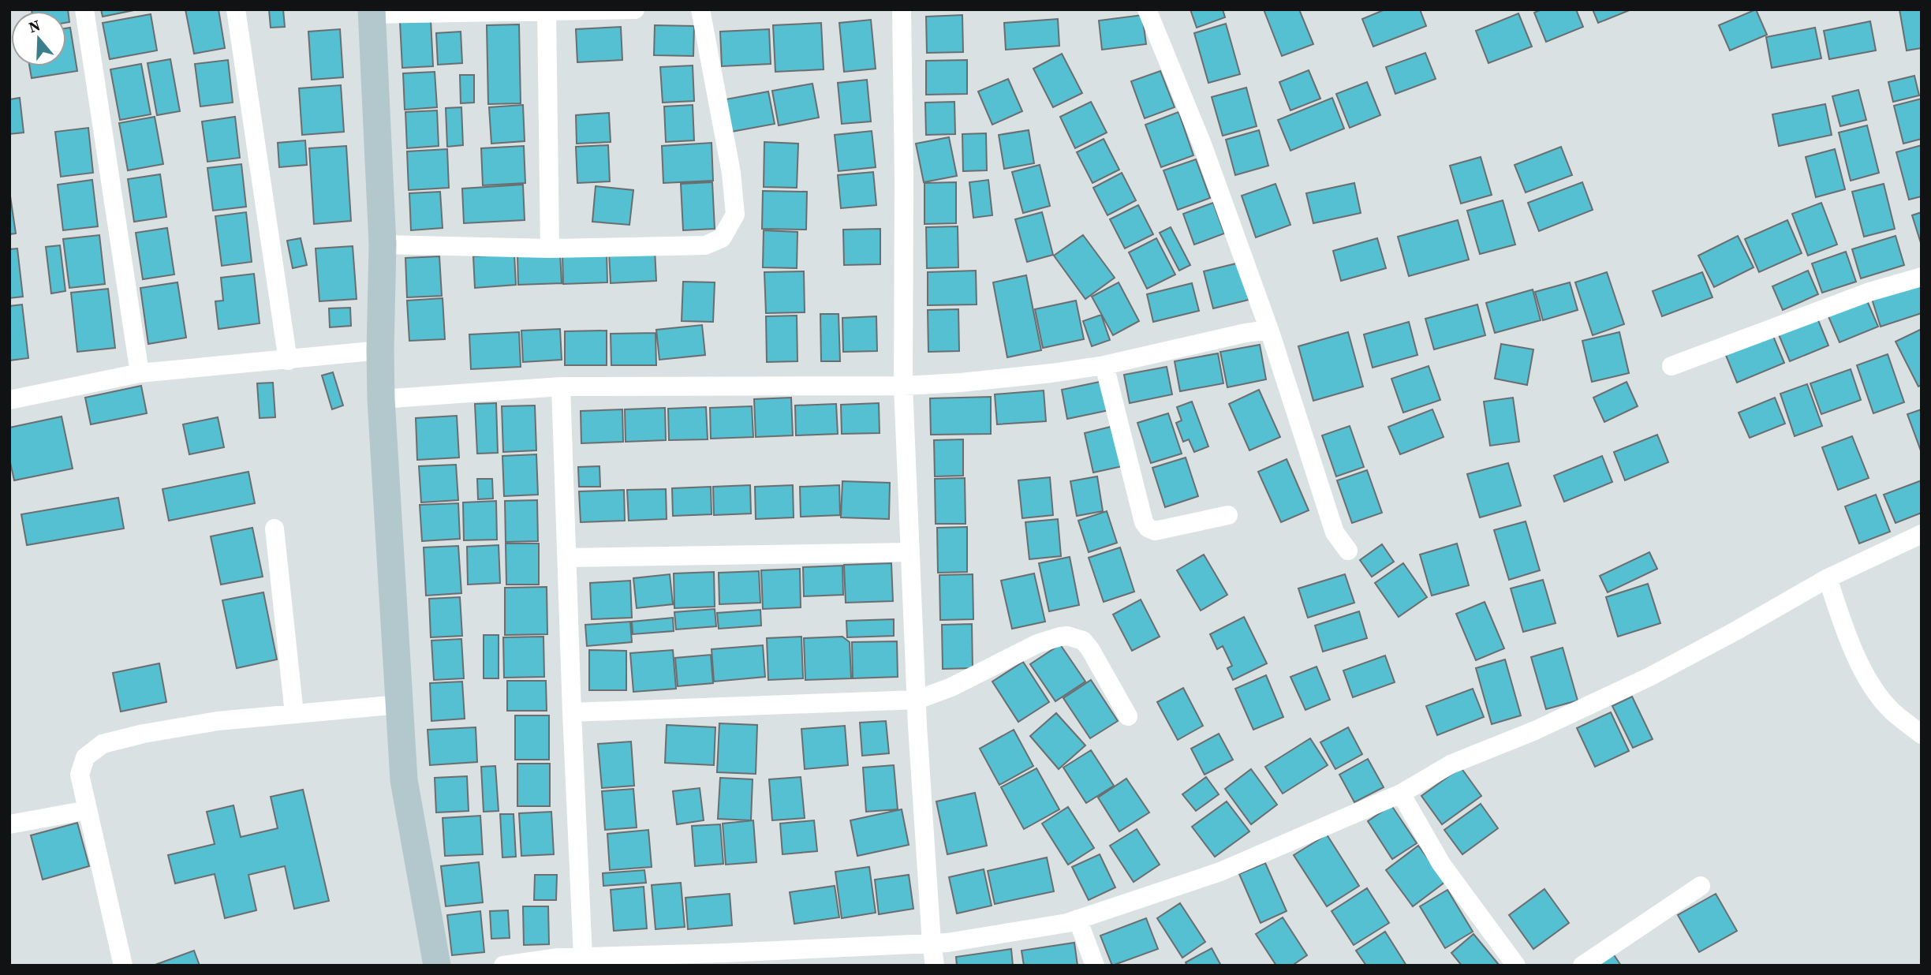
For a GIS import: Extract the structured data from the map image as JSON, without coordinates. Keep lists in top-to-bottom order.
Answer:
{
  "north": "top"
}
